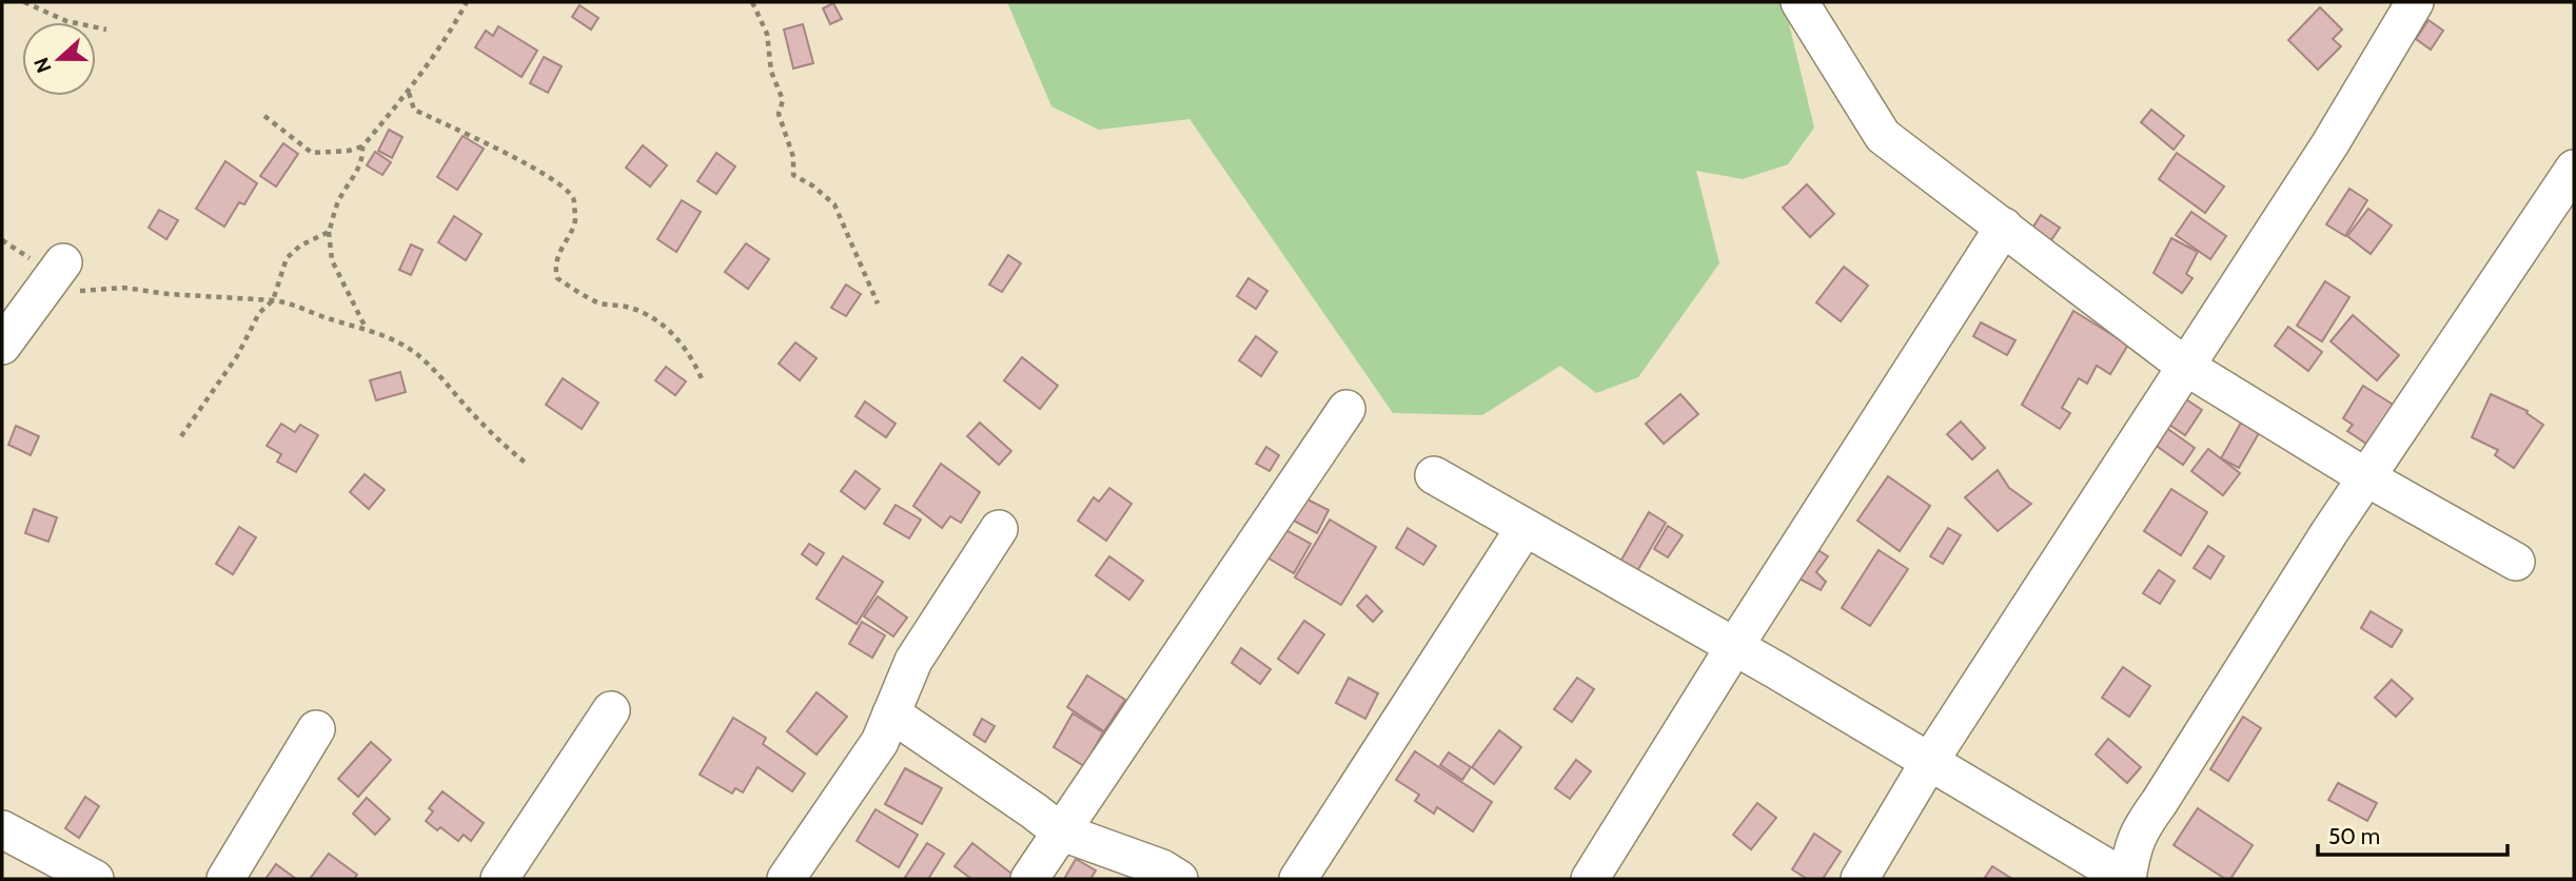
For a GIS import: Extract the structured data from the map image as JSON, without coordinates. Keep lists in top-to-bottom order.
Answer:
{
  "scale_bar": "50 m",
  "north": "left"
}
